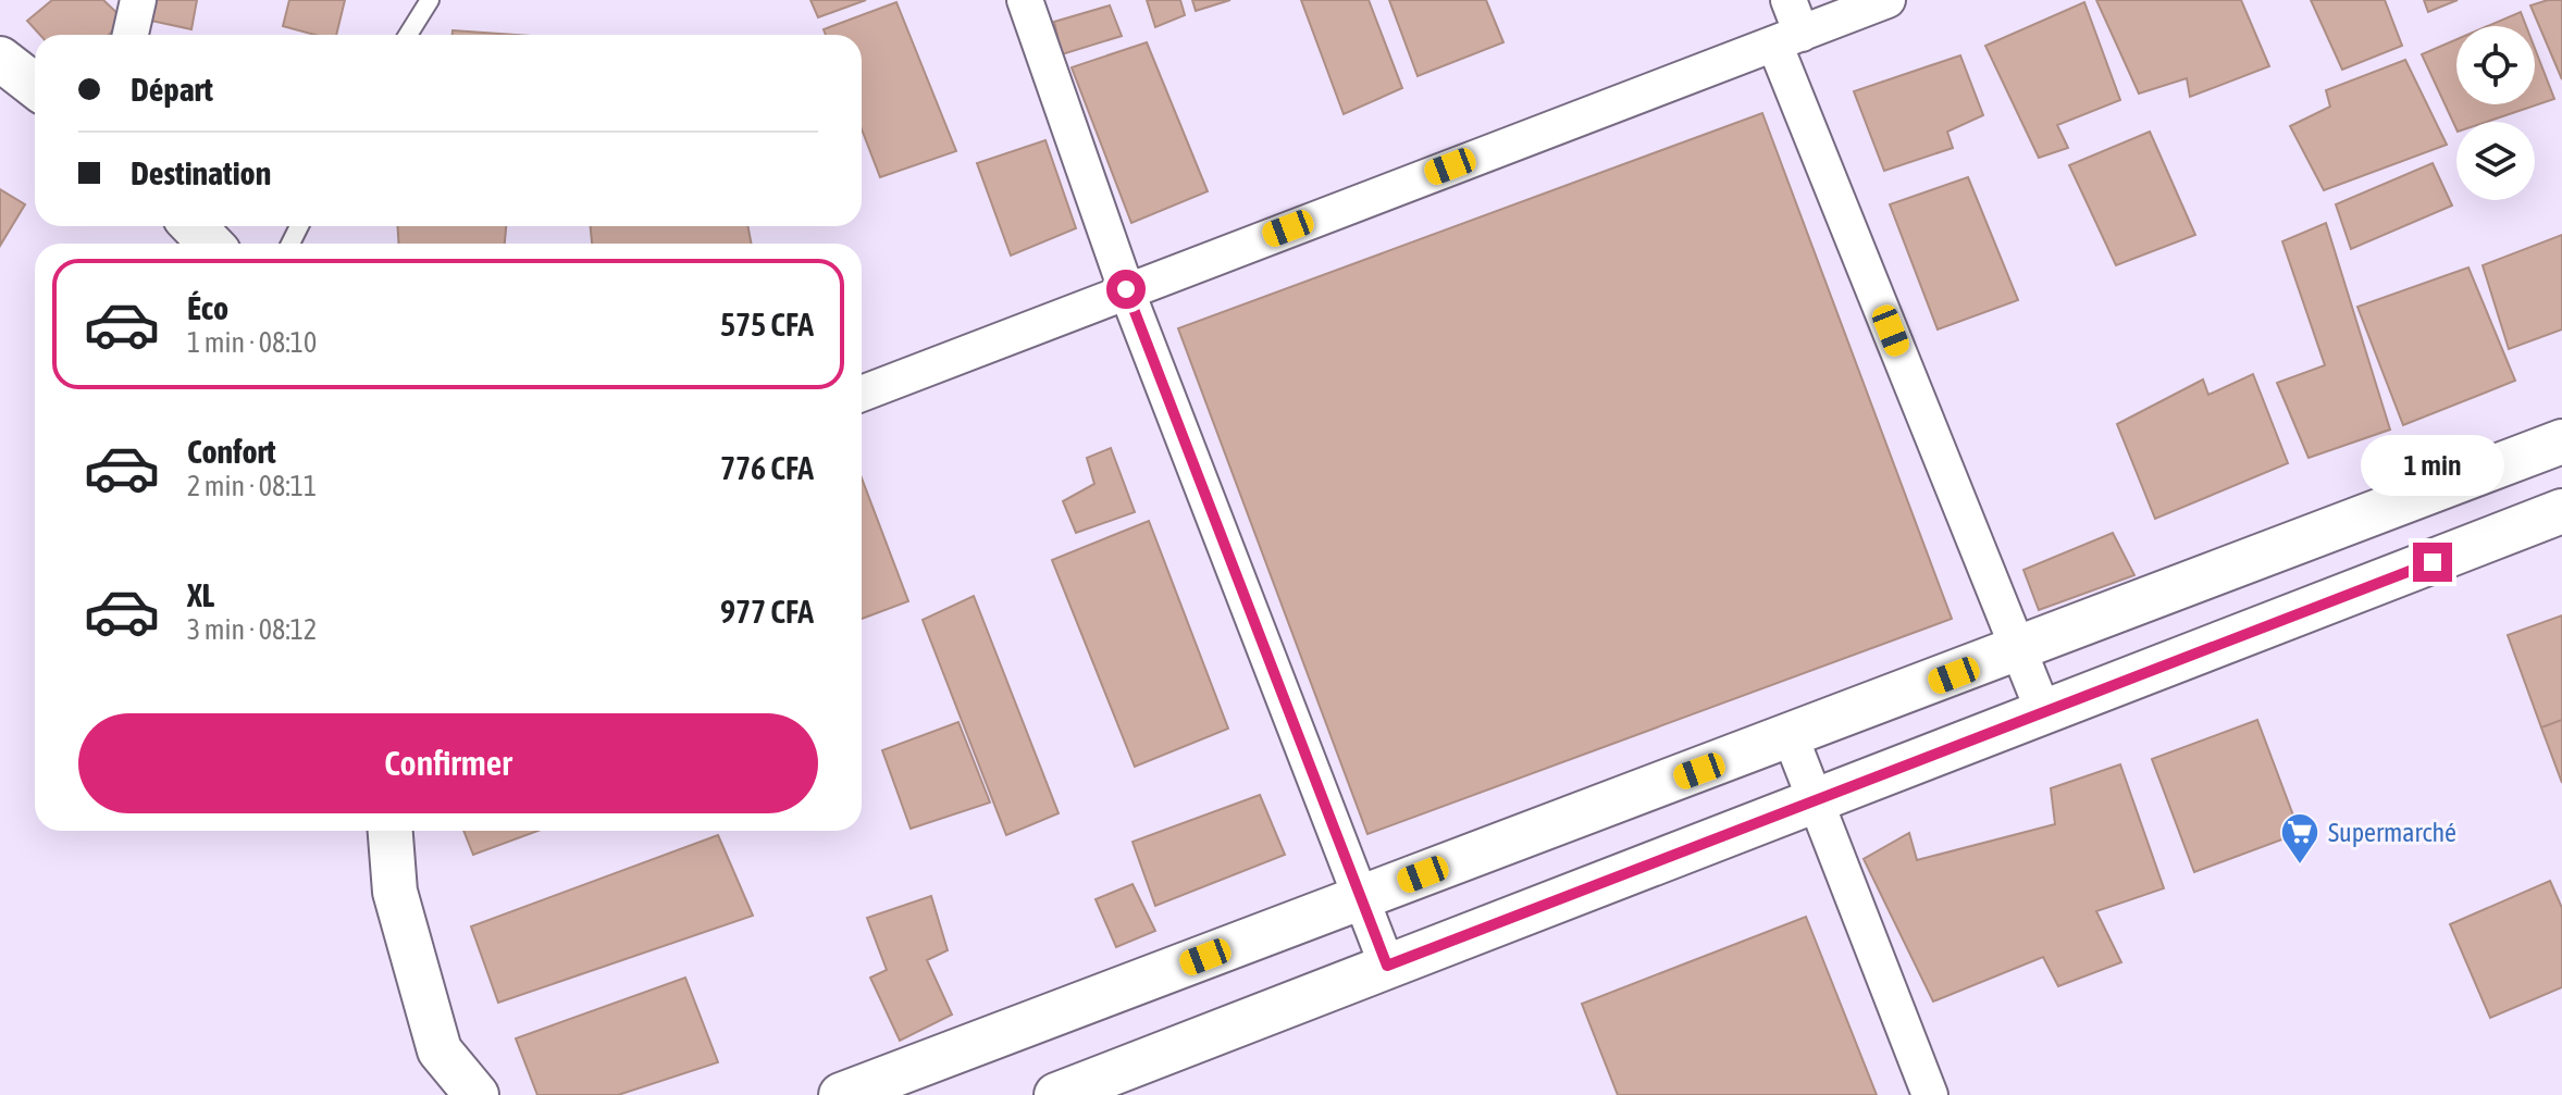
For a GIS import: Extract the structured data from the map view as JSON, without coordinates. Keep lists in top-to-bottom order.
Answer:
{
  "places": {
    "supermarket": ["Supermarché"]
  },
  "page": {
    "banner": ["Départ", "Destination"],
    "list": [
      {
        "name": "Éco",
        "note": "1 min · 08:10",
        "value": "575 CFA"
      },
      {
        "name": "Confort",
        "note": "2 min · 08:11",
        "value": "776 CFA"
      },
      {
        "name": "XL",
        "note": "3 min · 08:12",
        "value": "977 CFA"
      }
    ],
    "bubble": "1 min",
    "buttons": "Confirmer"
  }
}
